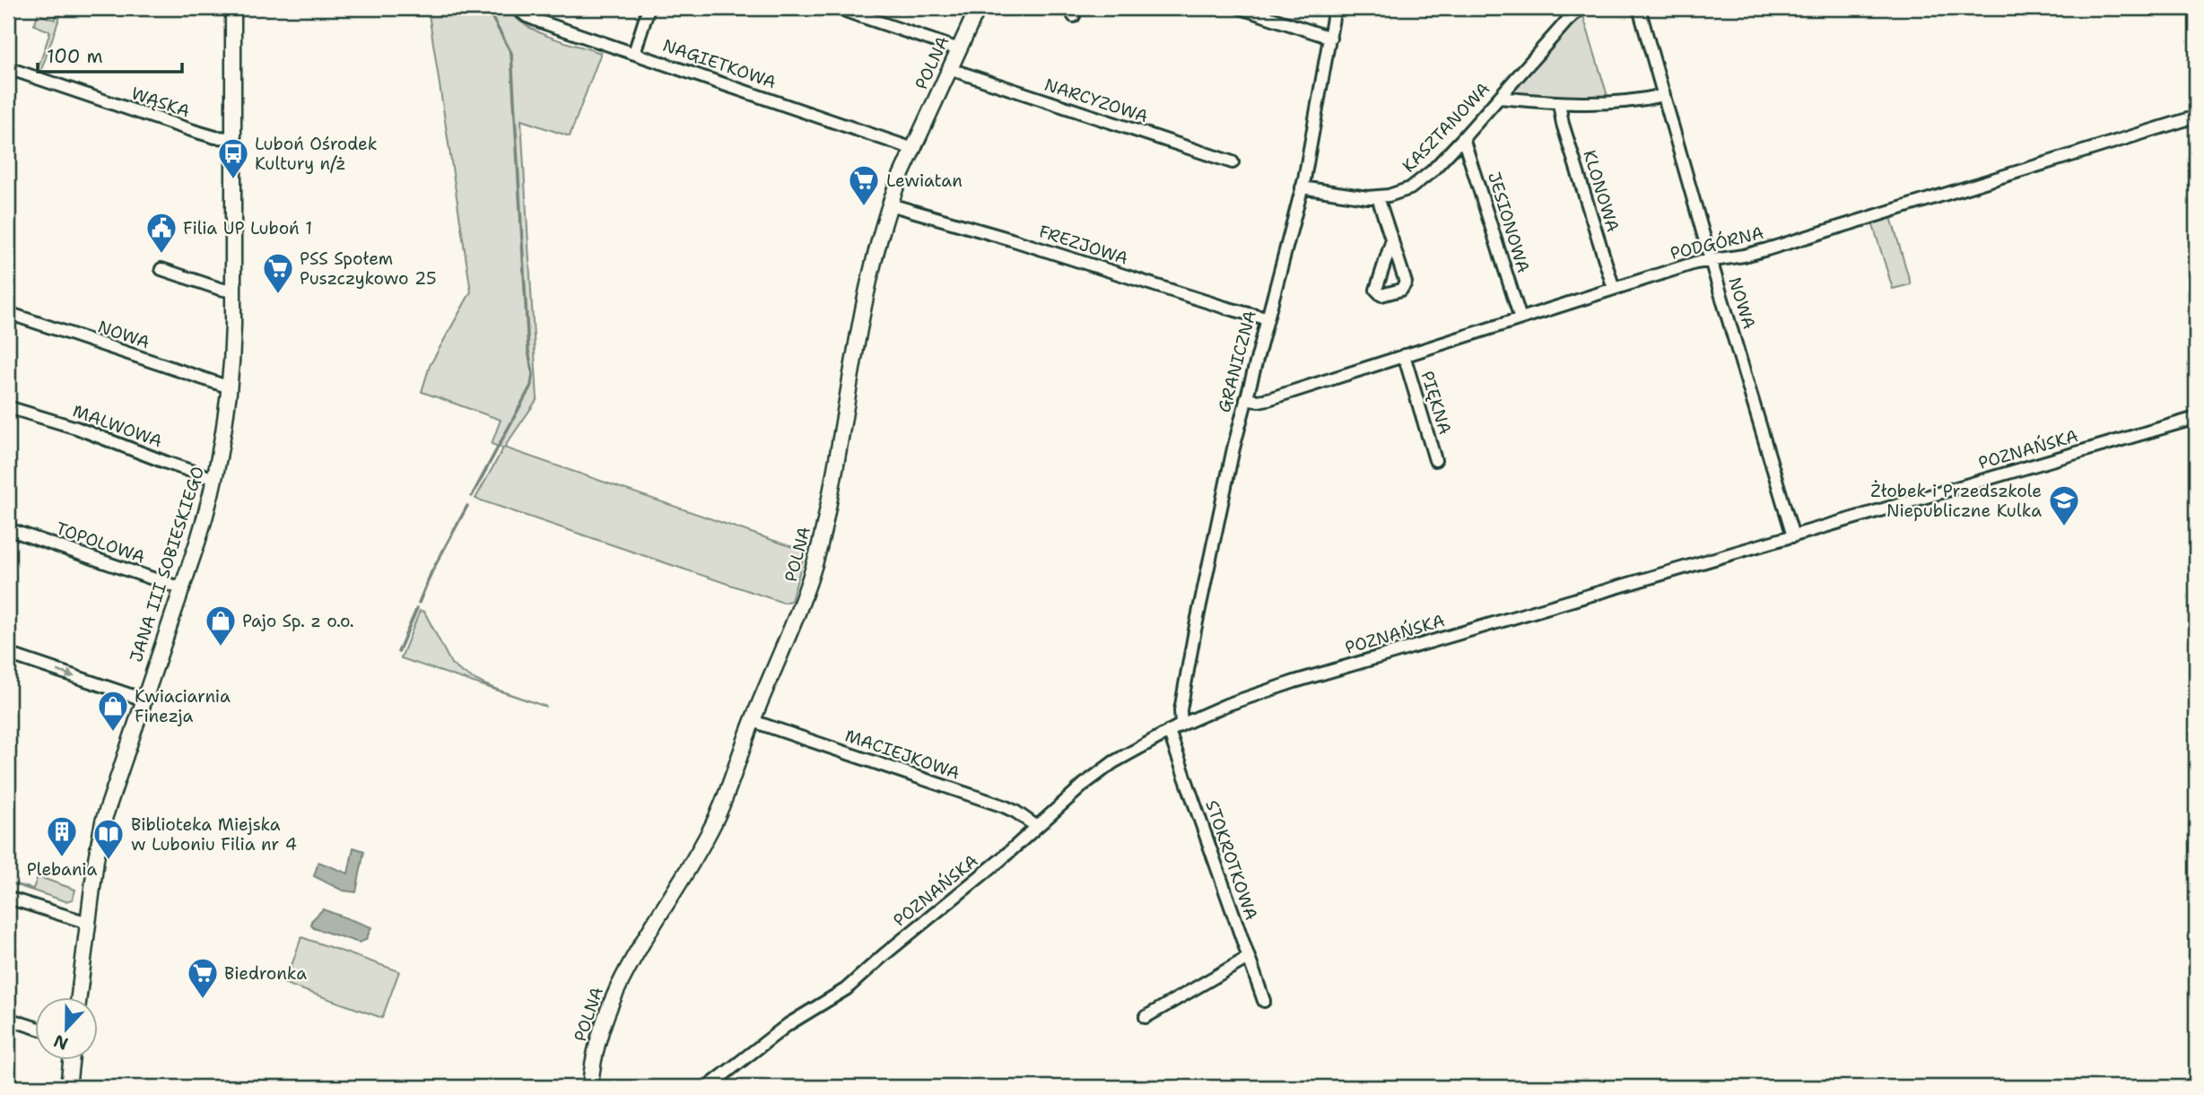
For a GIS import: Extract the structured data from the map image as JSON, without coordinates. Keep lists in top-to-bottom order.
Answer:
{
  "streets": {
    "street": [
      "POLNA",
      "NAGIETKOWA",
      "NARCYZOWA",
      "WĄSKA",
      "KASZTANOWA",
      "KLONOWA",
      "JESIONOWA",
      "PODGÓRNA",
      "FREZJOWA",
      "NOWA",
      "GRANICZNA",
      "PIĘKNA",
      "MALWOWA",
      "POZNAŃSKA",
      "TOPOLOWA",
      "JANA III SOBIESKIEGO",
      "MACIEJKOWA",
      "STOKROTKOWA"
    ]
  },
  "crossings": [
    ["POLNA", "NAGIETKOWA"],
    ["POLNA", "NARCYZOWA"],
    ["POLNA", "FREZJOWA"],
    ["POLNA", "MACIEJKOWA"],
    ["WĄSKA", "JANA III SOBIESKIEGO"],
    ["KASZTANOWA", "JESIONOWA"],
    ["KASZTANOWA", "GRANICZNA"],
    ["KLONOWA", "PODGÓRNA"],
    ["JESIONOWA", "PODGÓRNA"],
    ["PODGÓRNA", "NOWA"],
    ["PODGÓRNA", "GRANICZNA"],
    ["PODGÓRNA", "PIĘKNA"],
    ["FREZJOWA", "GRANICZNA"],
    ["NOWA", "POZNAŃSKA"],
    ["NOWA", "JANA III SOBIESKIEGO"],
    ["GRANICZNA", "POZNAŃSKA"],
    ["MALWOWA", "JANA III SOBIESKIEGO"],
    ["POZNAŃSKA", "MACIEJKOWA"],
    ["POZNAŃSKA", "STOKROTKOWA"],
    ["TOPOLOWA", "JANA III SOBIESKIEGO"]
  ],
  "places": {
    "bus stop": ["Luboń Ośrodek Kultury n/ż"],
    "supermarket": ["Lewiatan", "PSS Społem Puszczykowo 25", "Biedronka"],
    "public building": ["Filia UP Luboń 1"],
    "school or university": ["Żłobek i Przedszkole Niepubliczne Kulka"],
    "shop": ["Pajo Sp. z o.o.", "Kwiaciarnia Finezja"],
    "building": ["Plebania"],
    "library": ["Biblioteka Miejska w Luboniu Filia nr 4"]
  },
  "scale_bar": "100 m",
  "north": "bottom"
}
